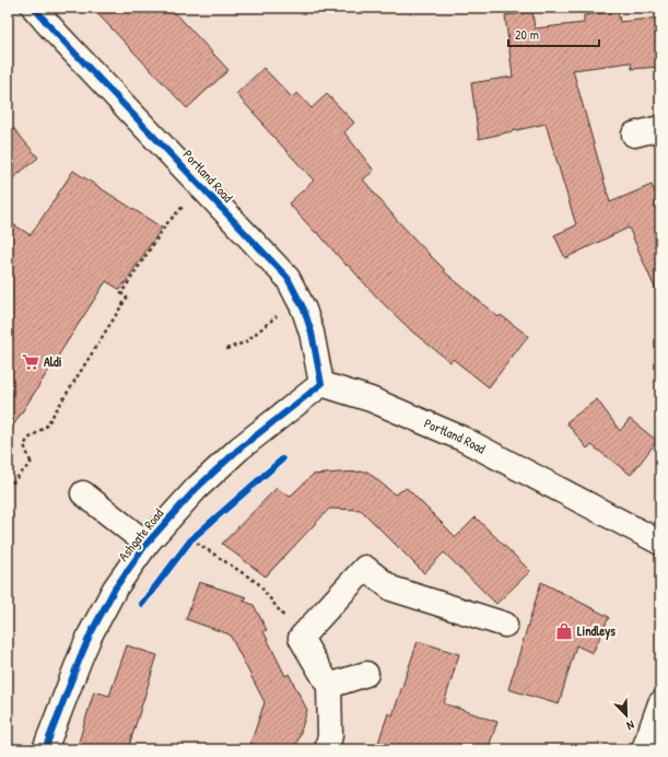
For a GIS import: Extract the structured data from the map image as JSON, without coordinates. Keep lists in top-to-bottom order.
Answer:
{
  "streets": {
    "street": ["Portland Road", "Ashgate Road"]
  },
  "crossings": [
    ["Portland Road", "Ashgate Road"]
  ],
  "places": {
    "supermarket": ["Aldi"],
    "shop": ["Lindleys"]
  },
  "scale_bar": "20 m",
  "north": "bottom right"
}
